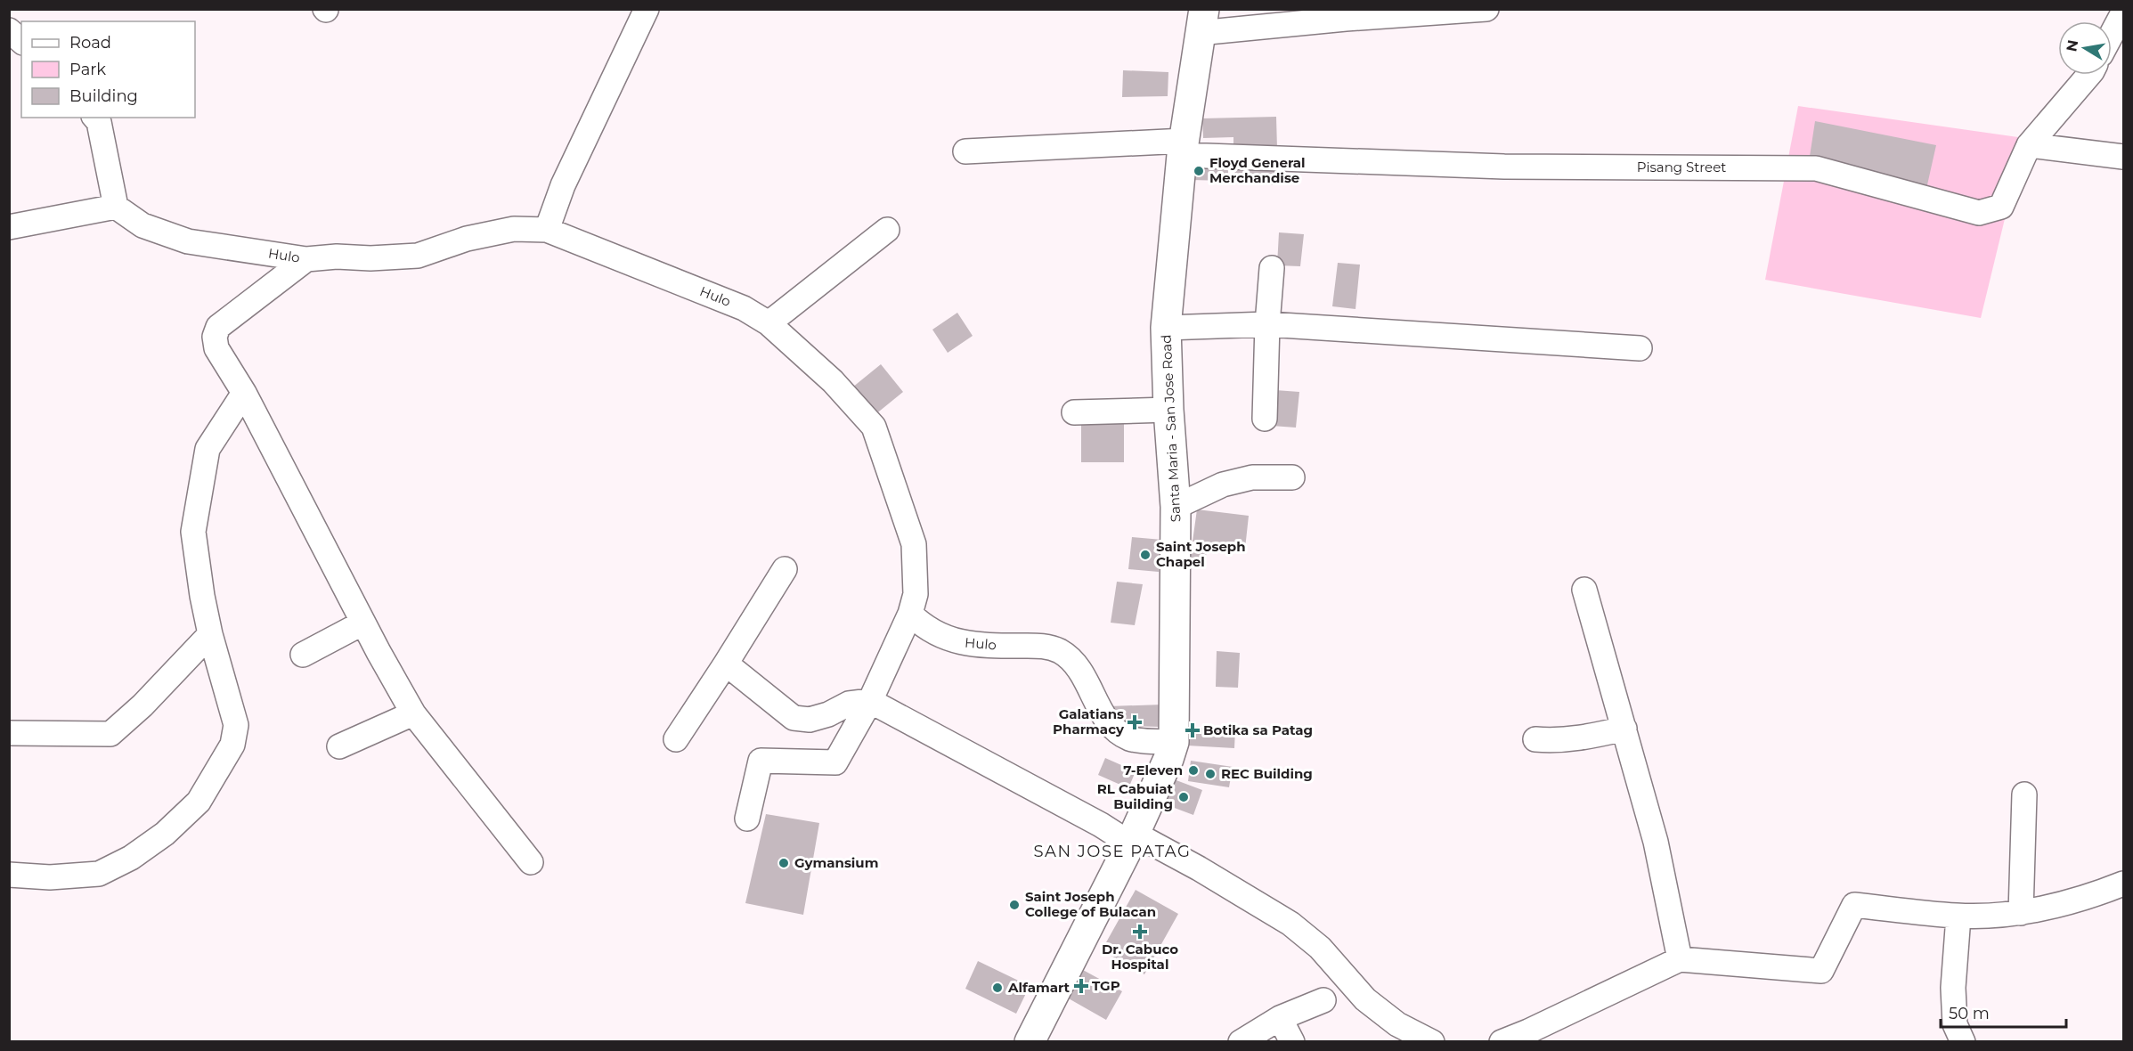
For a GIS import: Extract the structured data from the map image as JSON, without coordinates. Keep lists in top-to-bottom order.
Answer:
{
  "streets": {
    "main road": ["Santa Maria - San Jose Road"],
    "street": ["Pisang Street", "Hulo"]
  },
  "crossings": [
    ["Pisang Street", "Santa Maria - San Jose Road"],
    ["Hulo", "Santa Maria - San Jose Road"]
  ],
  "districts": ["SAN JOSE PATAG"],
  "places": {
    "other": [
      "Floyd General Merchandise",
      "Saint Joseph Chapel",
      "7-Eleven",
      "REC Building",
      "RL Cabuiat Building",
      "Gymansium",
      "Saint Joseph College of Bulacan",
      "Alfamart"
    ],
    "health": [
      "Galatians Pharmacy",
      "Botika sa Patag",
      "Dr. Cabuco Hospital",
      "TGP"
    ]
  },
  "legend": ["Road", "Park", "Building"],
  "scale_bar": "50 m",
  "north": "left"
}
